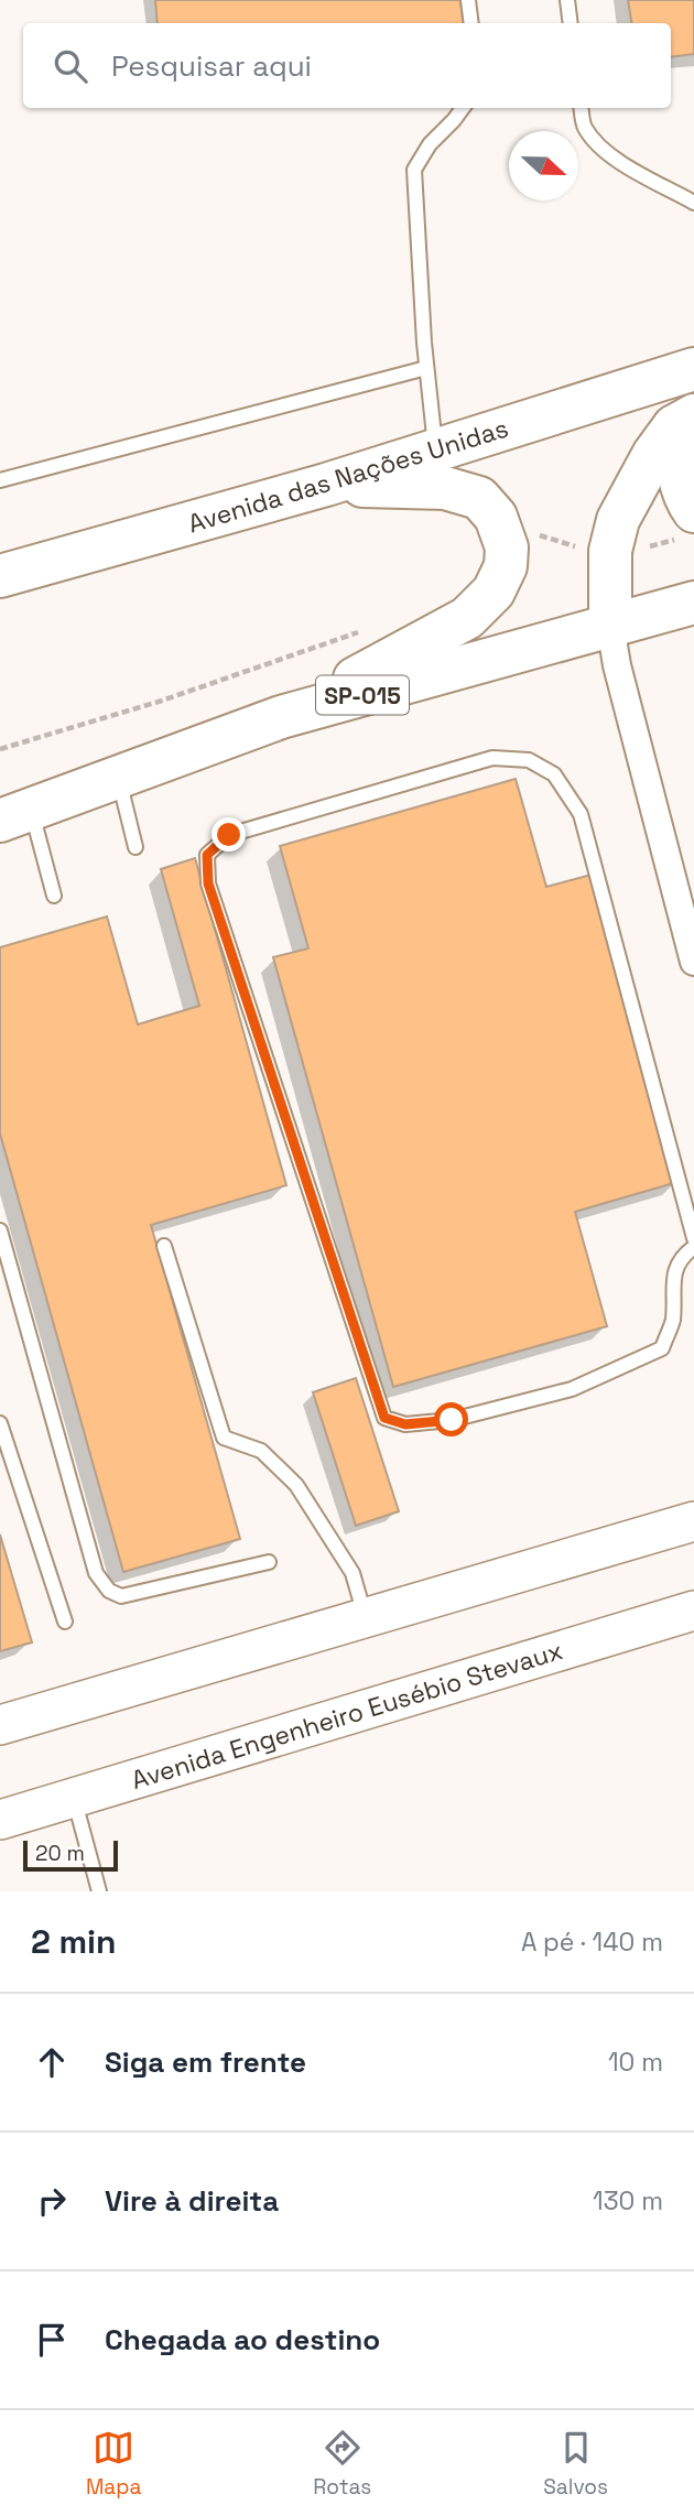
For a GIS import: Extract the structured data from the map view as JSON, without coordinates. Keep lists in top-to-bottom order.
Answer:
{
  "streets": {
    "highway": ["Avenida das Nações Unidas", "SP-015"],
    "main road": ["Avenida Engenheiro Eusébio Stevaux"]
  },
  "scale_bar": "20 m",
  "north": "right",
  "page": {
    "search": "Pesquisar aqui",
    "scale": "20 m",
    "heading": ["2 min", "A pé · 140 m"],
    "list": [
      ["Siga em frente", "10 m"],
      ["Vire à direita", "130 m"],
      "Chegada ao destino"
    ],
    "nav": ["Mapa", "Rotas", "Salvos"]
  }
}
